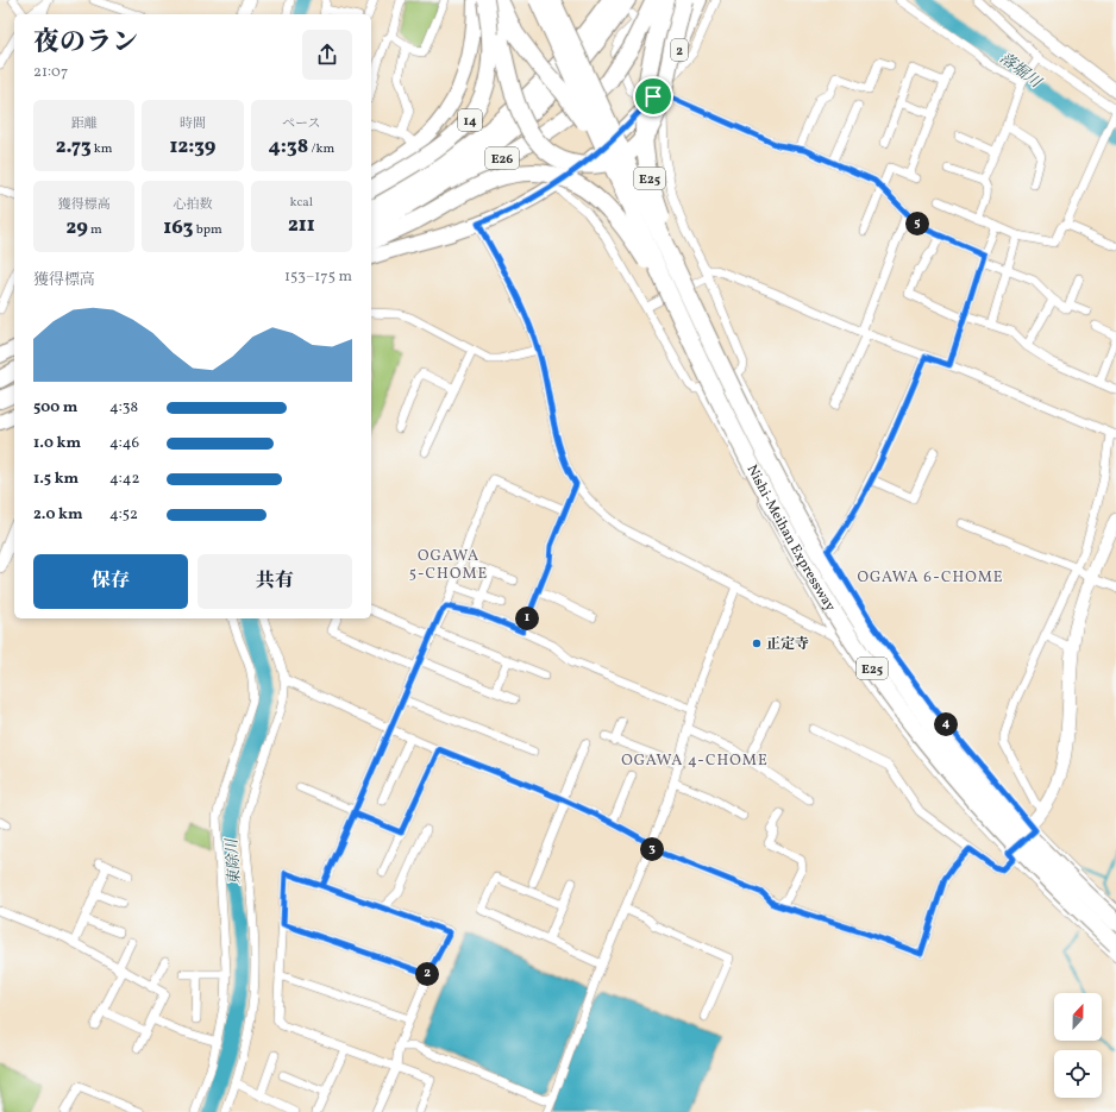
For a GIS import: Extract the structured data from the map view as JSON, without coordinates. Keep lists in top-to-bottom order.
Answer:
{
  "streets": {
    "highway": [
      "14",
      "E26",
      "E25",
      "Nishi-Meihan Expressway"
    ],
    "main road": ["2"]
  },
  "crossings": [
    ["E26", "Nishi-Meihan Expressway"],
    ["E25", "Nishi-Meihan Expressway"]
  ],
  "districts": ["OGAWA 5-CHOME", "OGAWA 6-CHOME", "OGAWA 4-CHOME"],
  "water": ["落堀川", "東除川"],
  "places": ["正定寺"],
  "north": "top",
  "page": {
    "heading": ["夜のラン", "21:07"],
    "stats": [
      ["距離", "2.73 km"],
      ["時間", "12:39"],
      ["ペース", "4:38 /km"],
      ["獲得標高", "29 m"],
      ["心拍数", "163 bpm"],
      ["kcal", "211"]
    ],
    "pins": [
      "5",
      "1",
      "4",
      "3",
      "2"
    ],
    "chart": ["獲得標高", "153–175 m"],
    "list": [
      {
        "name": "500 m",
        "note": "4:38"
      },
      {
        "name": "1.0 km",
        "note": "4:46"
      },
      {
        "name": "1.5 km",
        "note": "4:42"
      },
      {
        "name": "2.0 km",
        "note": "4:52"
      }
    ],
    "buttons": ["保存", "共有"]
  }
}
